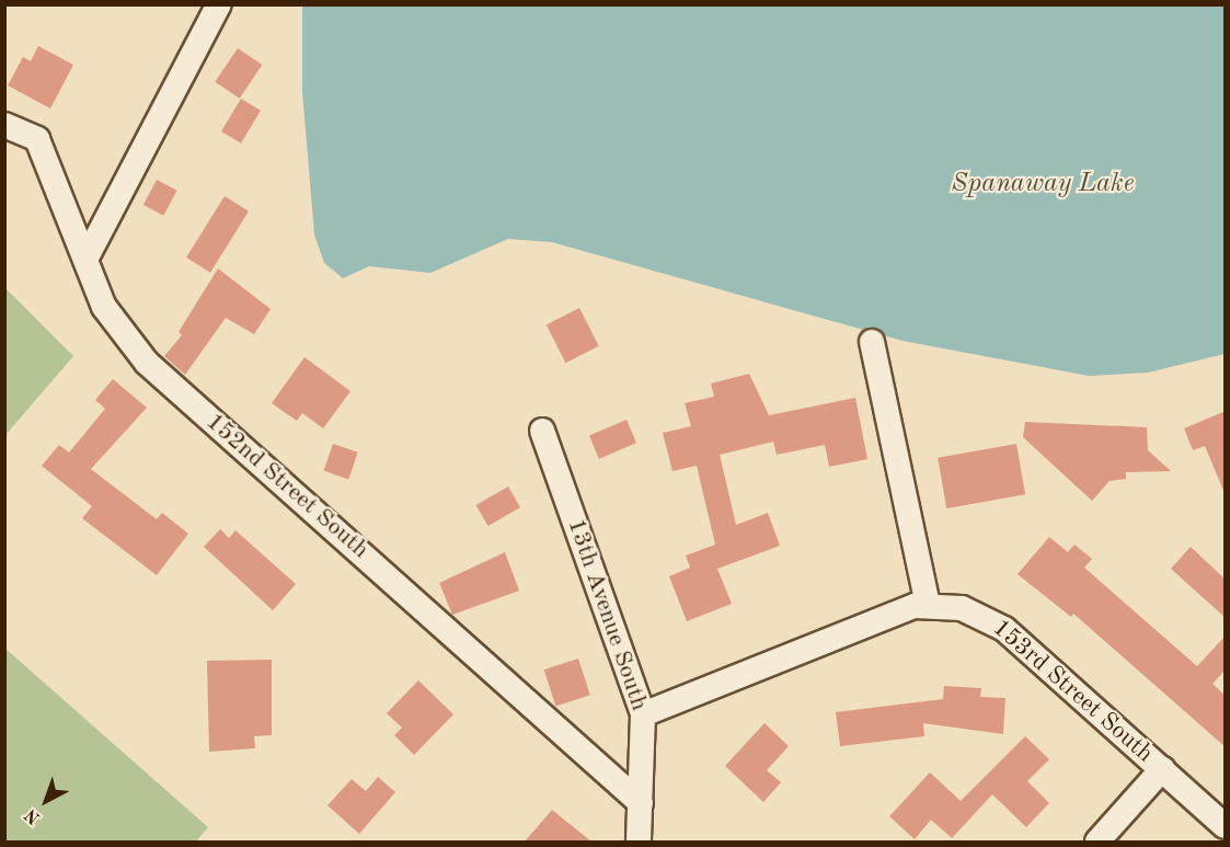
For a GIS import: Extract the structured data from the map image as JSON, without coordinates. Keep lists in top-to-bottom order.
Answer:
{
  "streets": {
    "street": ["152nd Street South", "13th Avenue South", "153rd Street South"]
  },
  "crossings": [
    ["152nd Street South", "13th Avenue South"],
    ["13th Avenue South", "153rd Street South"]
  ],
  "water": ["Spanaway Lake"],
  "north": "bottom left"
}
